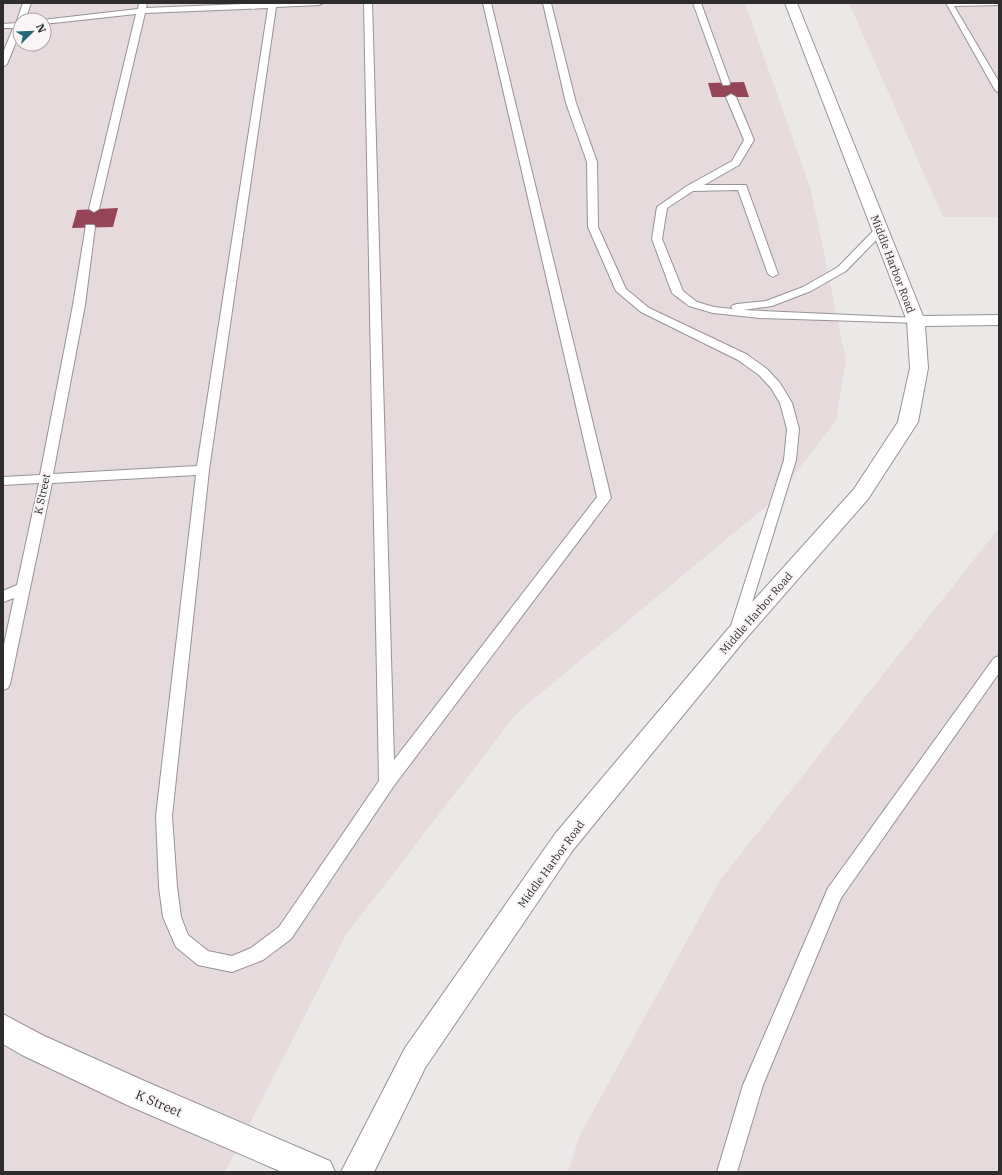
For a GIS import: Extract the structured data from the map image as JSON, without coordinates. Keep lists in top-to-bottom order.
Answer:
{
  "streets": {
    "main road": ["Middle Harbor Road", "K Street"]
  },
  "north": "top right"
}
